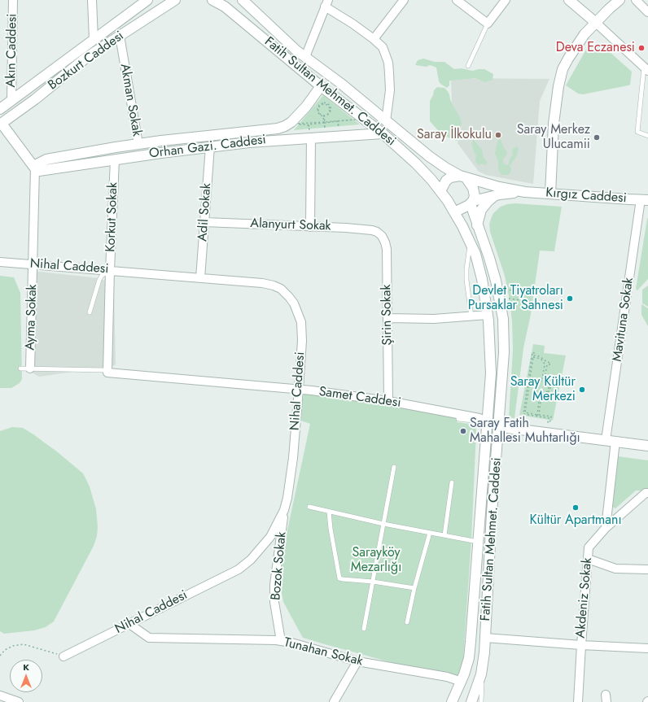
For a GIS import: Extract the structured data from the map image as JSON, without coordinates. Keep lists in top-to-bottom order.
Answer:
{
  "streets": {
    "street": [
      "Akın Caddesi",
      "Bozkurt Caddesi",
      "Fatih Sultan Mehmet. Caddesi",
      "Akman Sokak",
      "Orhan Gazi. Caddesi",
      "Kırgız Caddesi",
      "Adil Sokak",
      "Korkut Sokak",
      "Alanyurt Sokak",
      "Nihal Caddesi",
      "Şirin Sokak",
      "Ayma Sokak",
      "Mavituna Sokak",
      "Samet Caddesi",
      "Bozok Sokak",
      "Akdeniz Sokak",
      "Tunahan Sokak"
    ]
  },
  "crossings": [
    ["Akın Caddesi", "Bozkurt Caddesi"],
    ["Bozkurt Caddesi", "Akman Sokak"],
    ["Fatih Sultan Mehmet. Caddesi", "Orhan Gazi. Caddesi"],
    ["Fatih Sultan Mehmet. Caddesi", "Kırgız Caddesi"],
    ["Fatih Sultan Mehmet. Caddesi", "Samet Caddesi"],
    ["Fatih Sultan Mehmet. Caddesi", "Tunahan Sokak"],
    ["Akman Sokak", "Orhan Gazi. Caddesi"],
    ["Orhan Gazi. Caddesi", "Adil Sokak"],
    ["Orhan Gazi. Caddesi", "Korkut Sokak"],
    ["Orhan Gazi. Caddesi", "Ayma Sokak"],
    ["Kırgız Caddesi", "Mavituna Sokak"],
    ["Adil Sokak", "Alanyurt Sokak"],
    ["Adil Sokak", "Nihal Caddesi"],
    ["Korkut Sokak", "Nihal Caddesi"],
    ["Korkut Sokak", "Samet Caddesi"],
    ["Alanyurt Sokak", "Şirin Sokak"],
    ["Nihal Caddesi", "Ayma Sokak"],
    ["Nihal Caddesi", "Samet Caddesi"],
    ["Nihal Caddesi", "Bozok Sokak"],
    ["Nihal Caddesi", "Tunahan Sokak"],
    ["Şirin Sokak", "Samet Caddesi"],
    ["Bozok Sokak", "Tunahan Sokak"]
  ],
  "parks": ["Sarayköy Mezarlığı"],
  "places": [
    "Deva Eczanesi",
    "Saray İlkokulu",
    "Saray Merkez Ulucamii",
    "Devlet Tiyatroları Pursaklar Sahnesi",
    "Saray Kültür Merkezi",
    "Saray Fatih Mahallesi Muhtarlığı",
    "Kültür Apartmanı"
  ],
  "north": "top"
}
